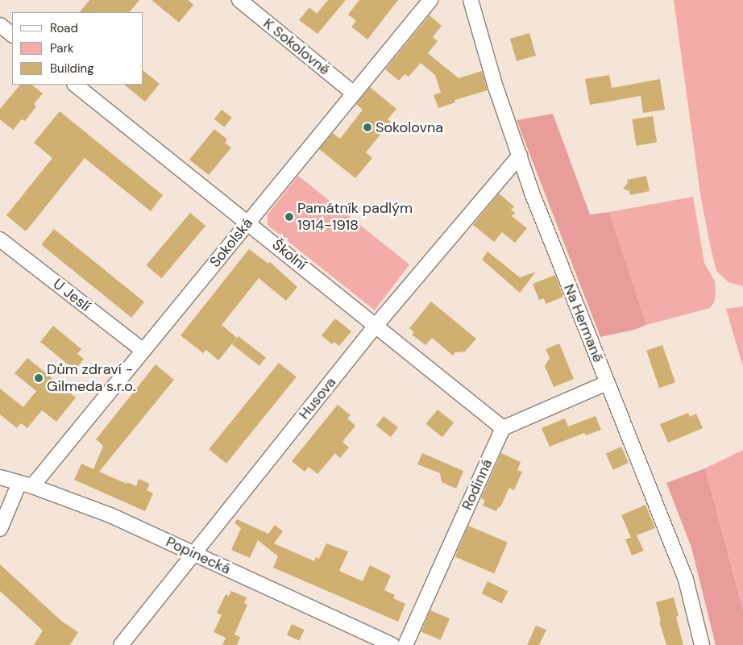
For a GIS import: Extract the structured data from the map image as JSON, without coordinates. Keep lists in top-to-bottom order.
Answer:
{
  "streets": {
    "street": [
      "K Sokolovně",
      "Sokolská",
      "Školní",
      "U Jeslí",
      "Na Hermaně",
      "Husova",
      "Rodinná",
      "Popinecká"
    ]
  },
  "crossings": [
    ["K Sokolovně", "Sokolská"],
    ["Sokolská", "Školní"],
    ["Sokolská", "U Jeslí"],
    ["Sokolská", "Popinecká"],
    ["Školní", "Husova"],
    ["Školní", "Rodinná"],
    ["Na Hermaně", "Husova"],
    ["Husova", "Popinecká"]
  ],
  "places": ["Sokolovna", "Památník padlým 1914-1918", "Dům zdraví - Gilmeda s.r.o."],
  "legend": ["Road", "Park", "Building"]
}
